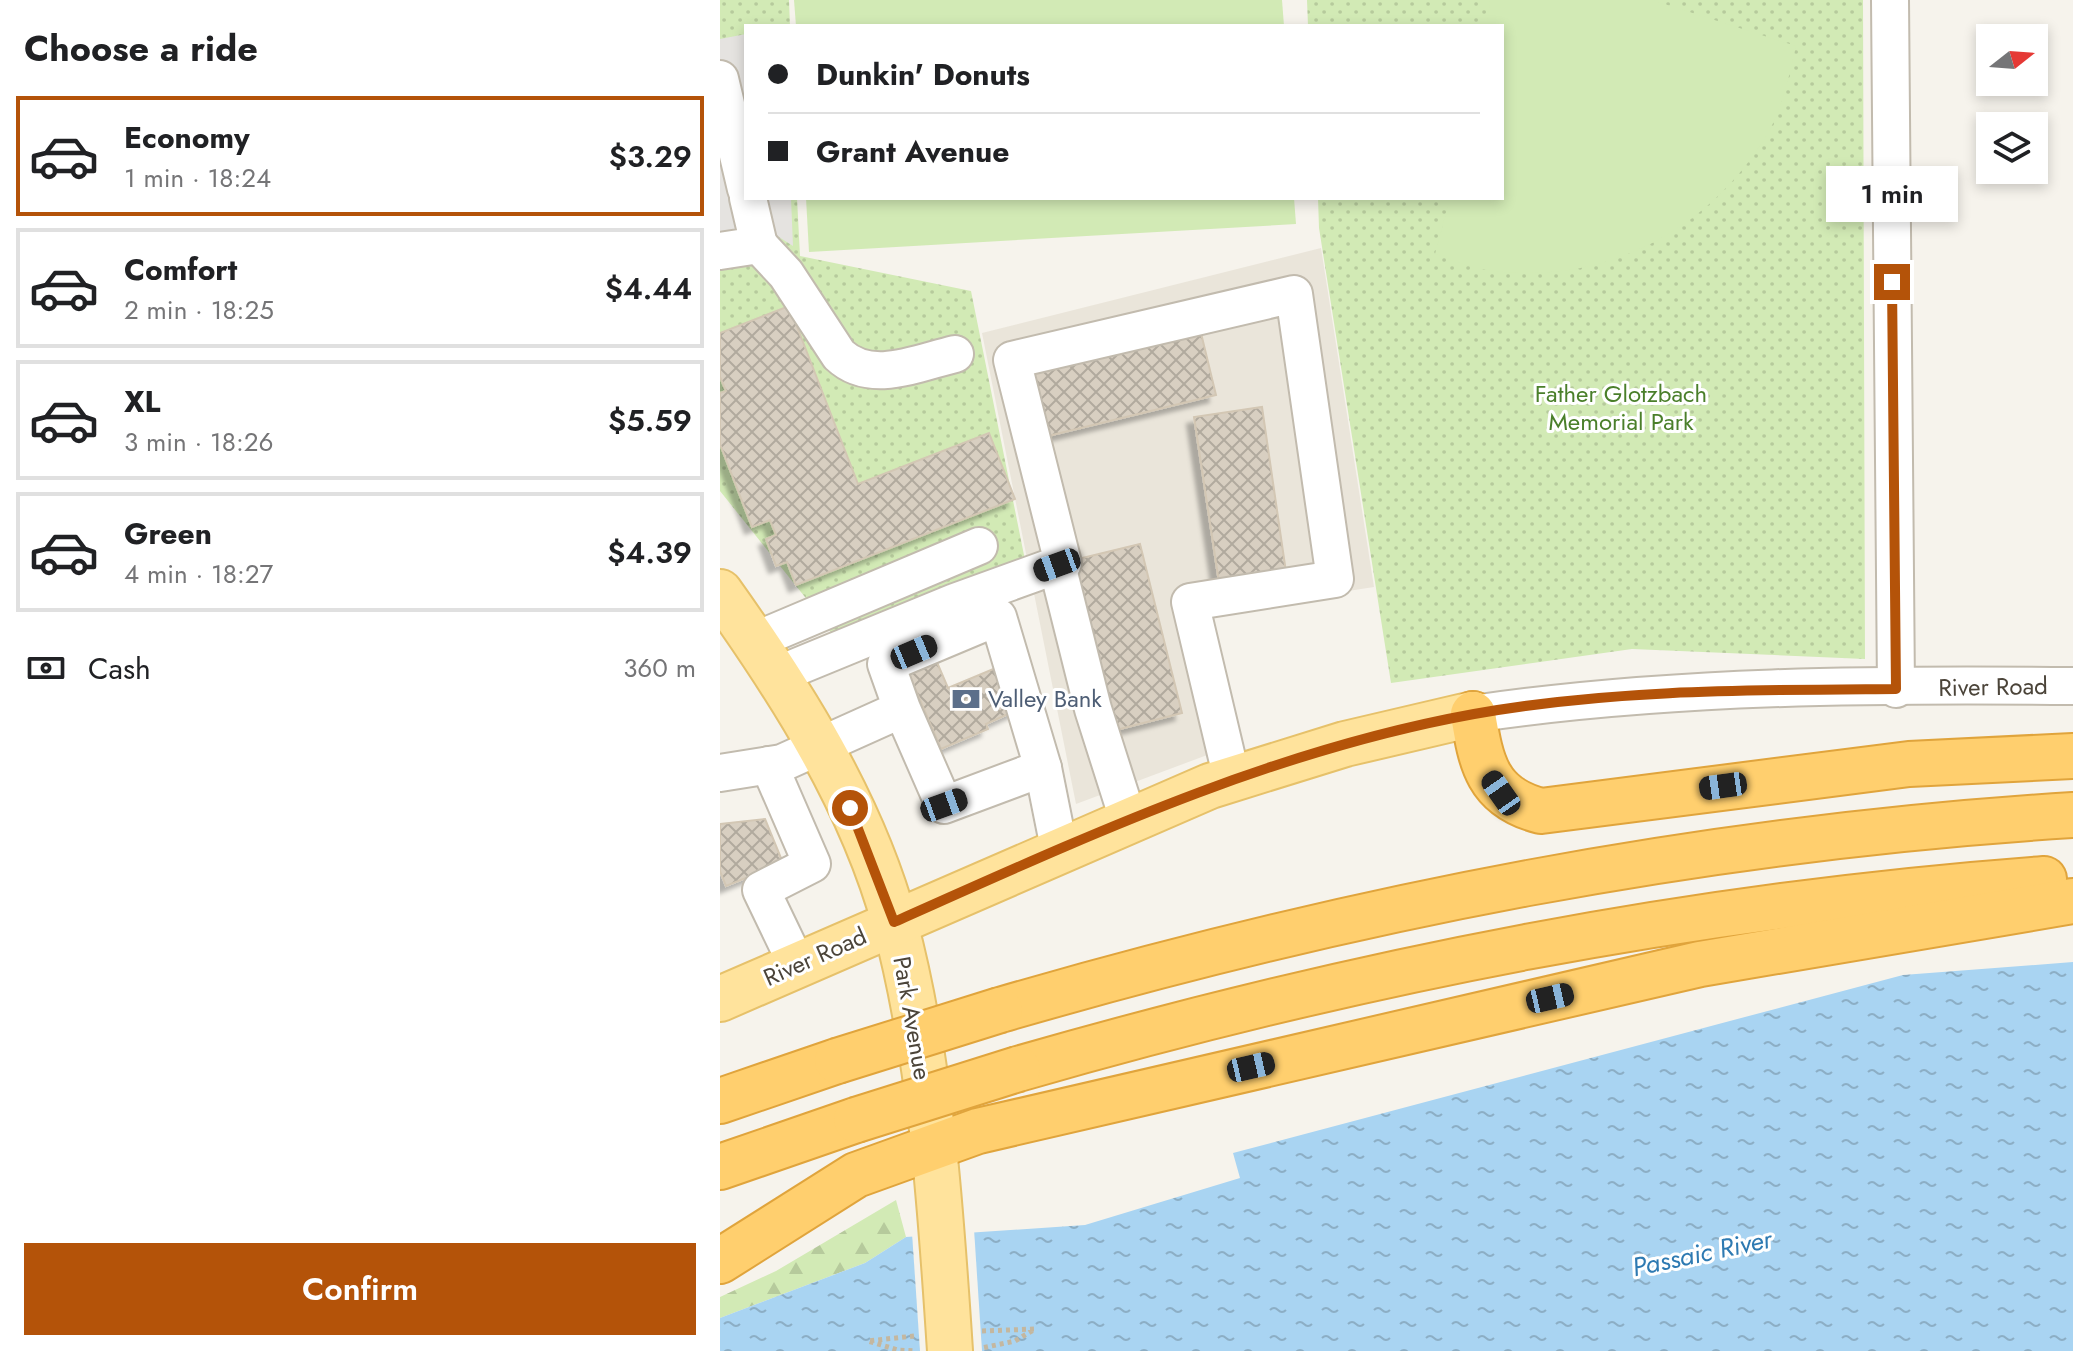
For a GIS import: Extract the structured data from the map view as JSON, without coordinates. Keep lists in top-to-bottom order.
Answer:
{
  "streets": {
    "main road": ["River Road", "Park Avenue"]
  },
  "crossings": [
    ["River Road", "Park Avenue"]
  ],
  "water": ["Passaic River"],
  "parks": ["Father Glotzbach Memorial Park"],
  "places": {
    "bank": ["Valley Bank"]
  },
  "north": "right",
  "page": {
    "heading": "Choose a ride",
    "banner": ["Dunkin' Donuts", "Grant Avenue"],
    "list": [
      {
        "name": "Economy",
        "note": "1 min · 18:24",
        "value": "$3.29"
      },
      {
        "name": "Comfort",
        "note": "2 min · 18:25",
        "value": "$4.44"
      },
      {
        "name": "XL",
        "note": "3 min · 18:26",
        "value": "$5.59"
      },
      {
        "name": "Green",
        "note": "4 min · 18:27",
        "value": "$4.39"
      }
    ],
    "bubble": "1 min",
    "pay": ["Cash", "360 m"],
    "buttons": "Confirm"
  }
}
